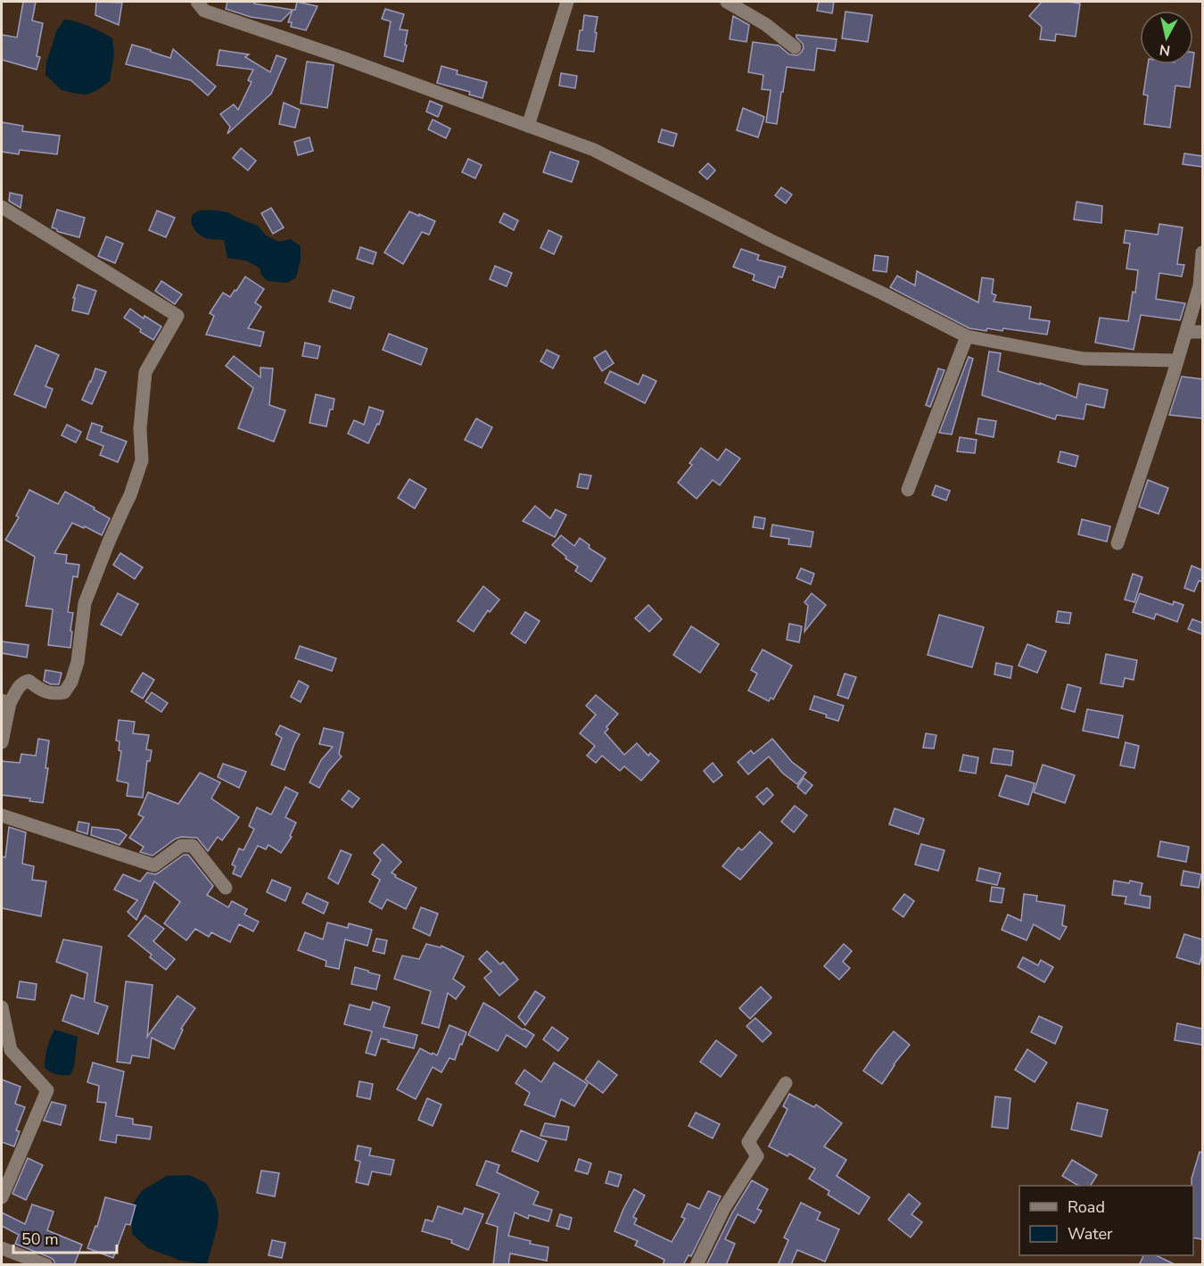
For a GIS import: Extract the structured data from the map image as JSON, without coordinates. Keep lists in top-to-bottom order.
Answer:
{
  "legend": ["Road", "Water"],
  "scale_bar": "50 m",
  "north": "bottom"
}
